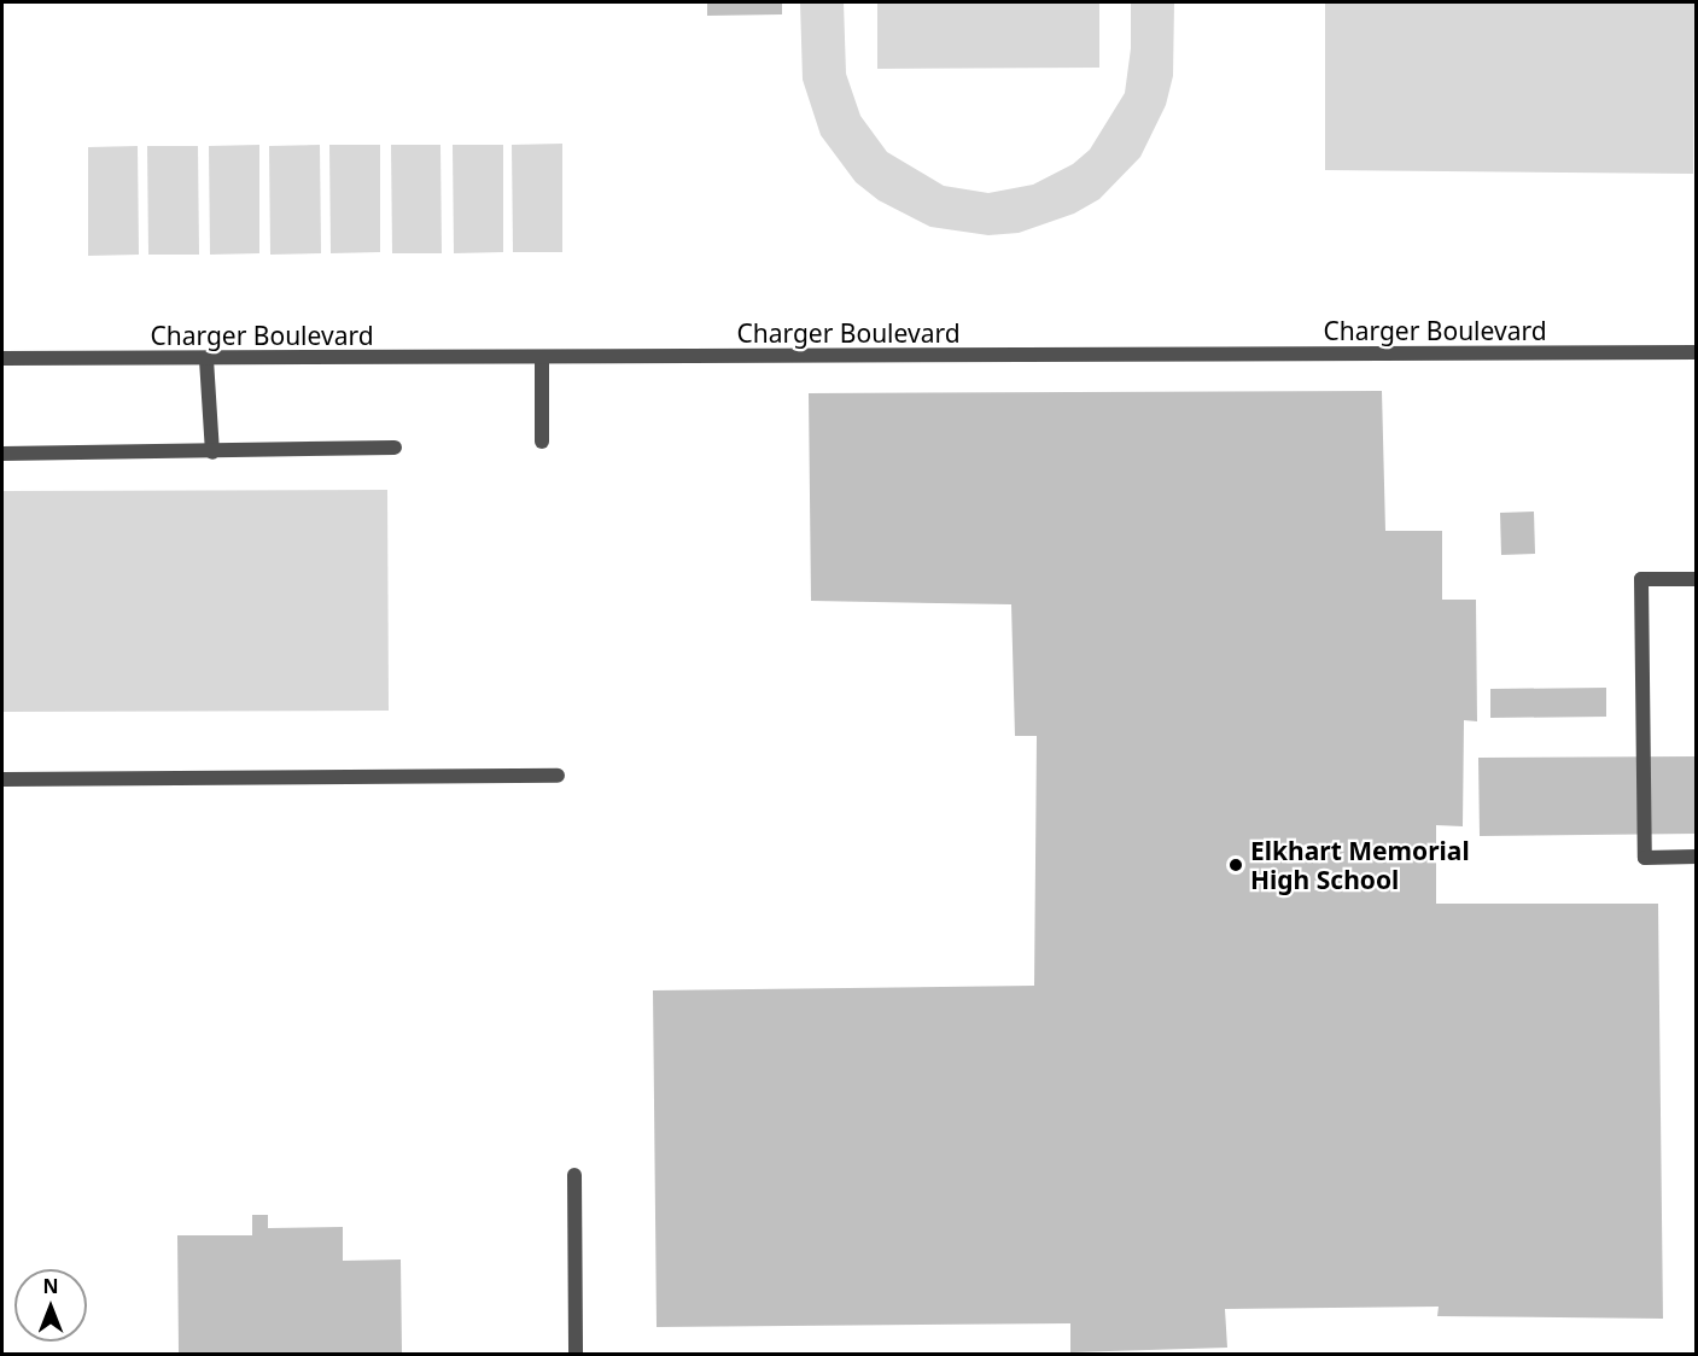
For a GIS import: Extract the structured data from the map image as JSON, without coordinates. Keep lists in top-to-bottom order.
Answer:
{
  "streets": {
    "street": ["Charger Boulevard"]
  },
  "places": ["Elkhart Memorial High School"],
  "north": "top"
}
